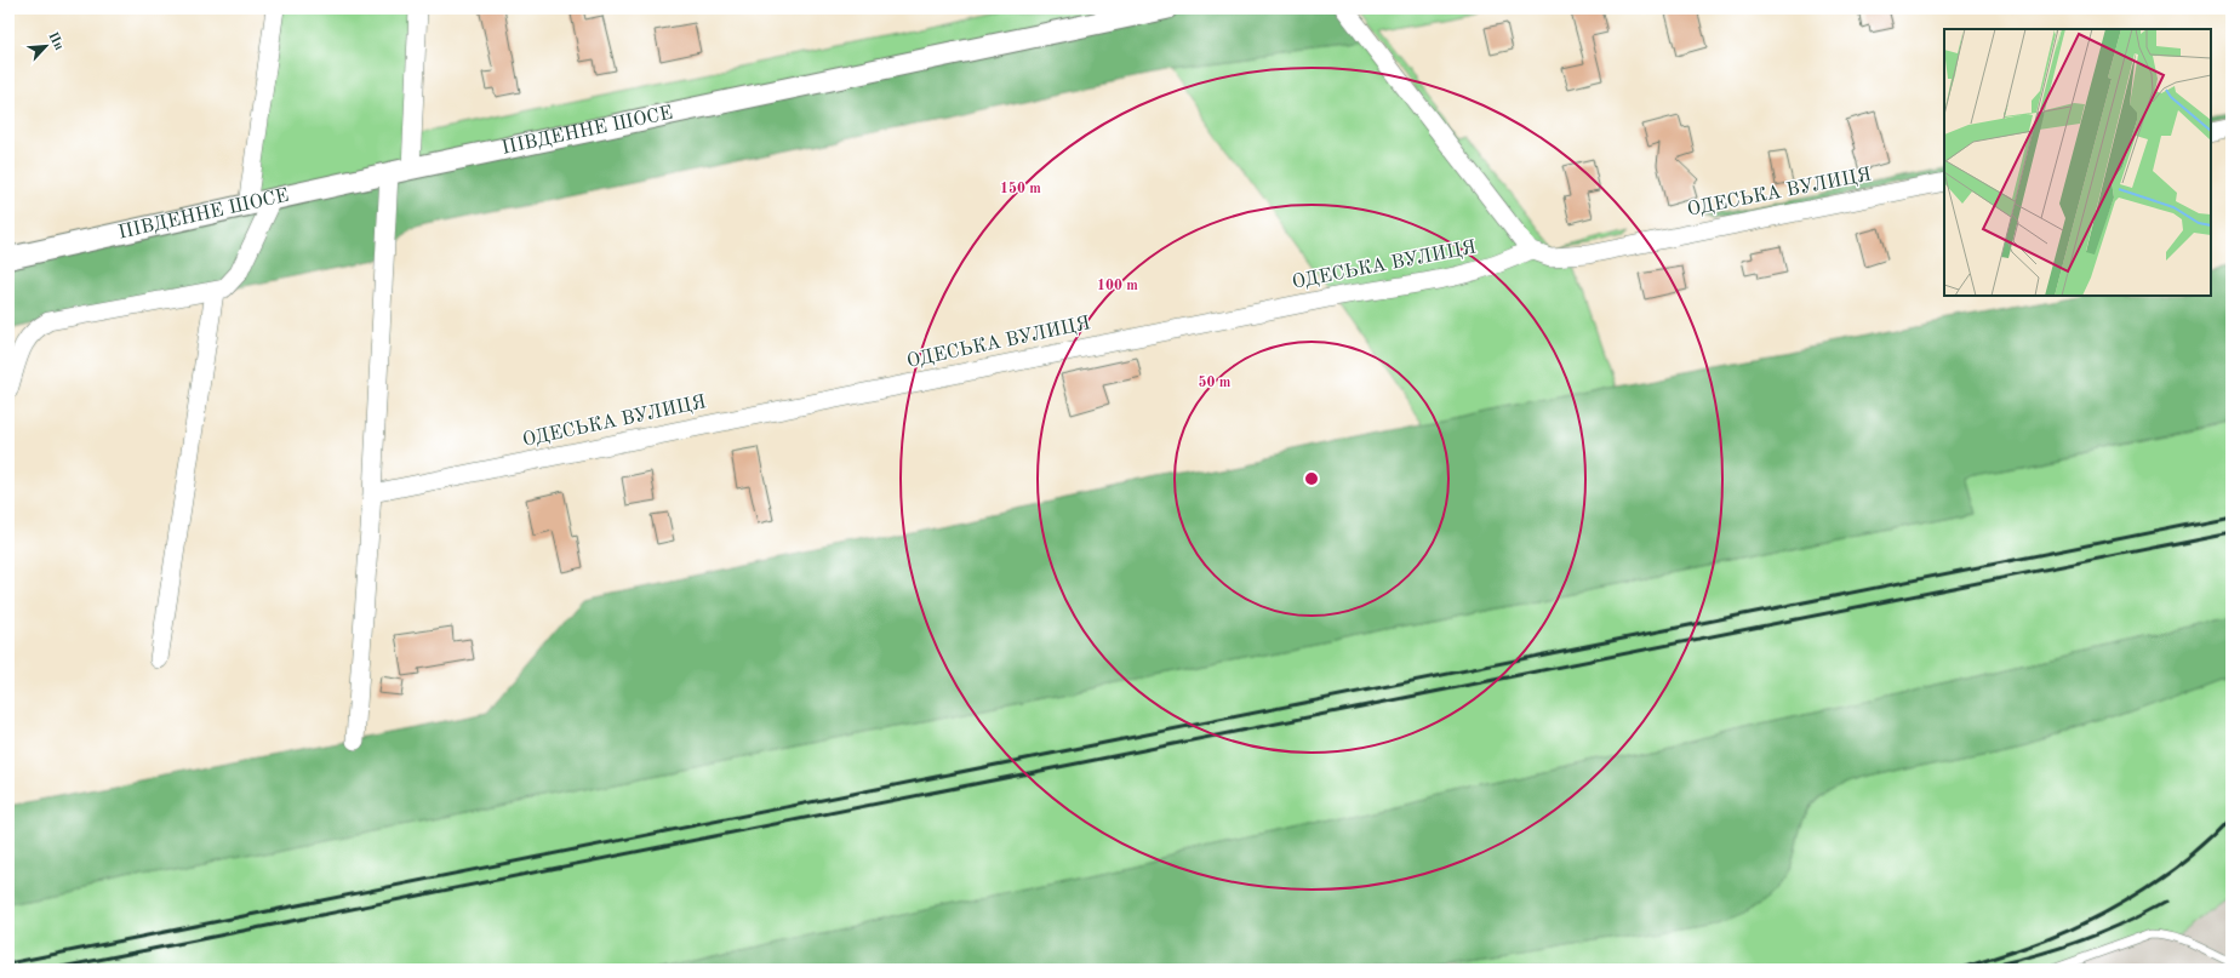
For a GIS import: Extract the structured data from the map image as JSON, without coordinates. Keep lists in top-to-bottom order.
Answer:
{
  "streets": {
    "street": ["ПІВДЕННЕ ШОСЕ", "ОДЕСЬКА ВУЛИЦЯ"]
  },
  "north": "top right",
  "rings": ["150 m", "100 m", "50 m"]
}
